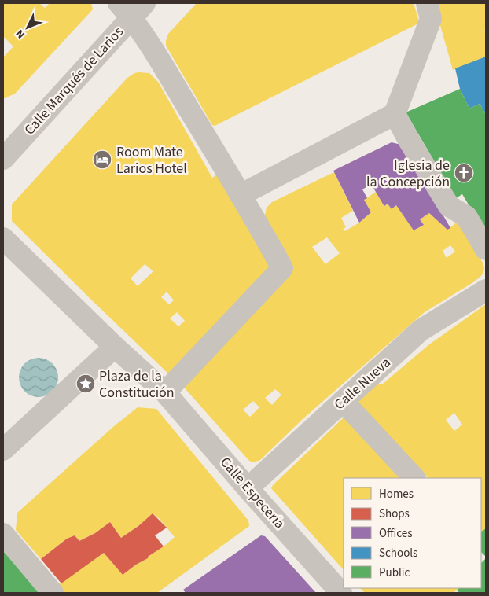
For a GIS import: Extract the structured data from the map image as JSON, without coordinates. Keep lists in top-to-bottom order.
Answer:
{
  "streets": {
    "street": ["Calle Marqués de Larios", "Calle Nueva", "Calle Especería"]
  },
  "crossings": [
    ["Calle Nueva", "Calle Especería"]
  ],
  "places": {
    "hotel": ["Room Mate Larios Hotel"],
    "church": ["Iglesia de la Concepción"],
    "place": ["Plaza de la Constitución"]
  },
  "legend": [
    "Homes",
    "Shops",
    "Offices",
    "Schools",
    "Public"
  ],
  "north": "bottom left"
}
